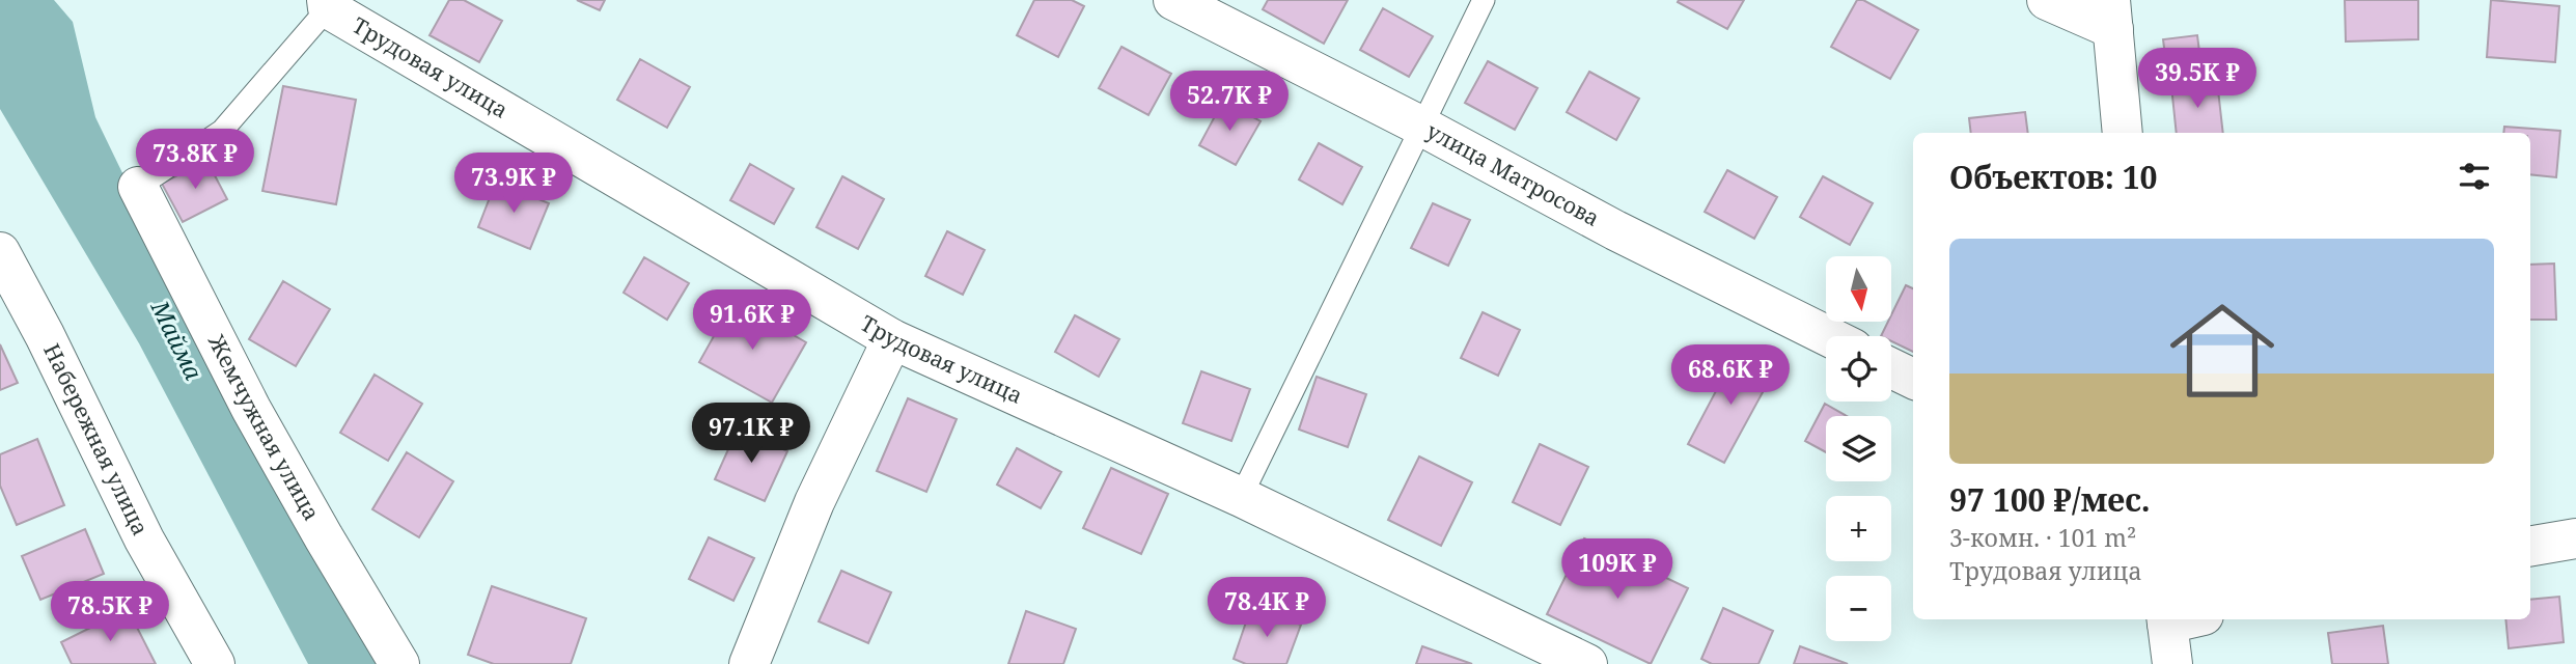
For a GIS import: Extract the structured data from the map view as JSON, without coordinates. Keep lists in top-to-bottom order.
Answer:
{
  "streets": {
    "street": [
      "Трудовая улица",
      "улица Матросова",
      "Жемчужная улица",
      "Набережная улица"
    ]
  },
  "water": ["Майма"],
  "north": "bottom",
  "page": {
    "price": [
      "39.5K ₽",
      "52.7K ₽",
      "73.8K ₽",
      "73.9K ₽",
      "91.6K ₽",
      "68.6K ₽",
      "97.1K ₽",
      "109K ₽",
      "78.4K ₽",
      "78.5K ₽"
    ],
    "heading": "Объектов: 10",
    "list": [
      {
        "name": "97 100 ₽/мес.",
        "note": "3-комн. · 101 m² · Трудовая улица"
      }
    ],
    "map_buttons": ["+", "−"]
  }
}
